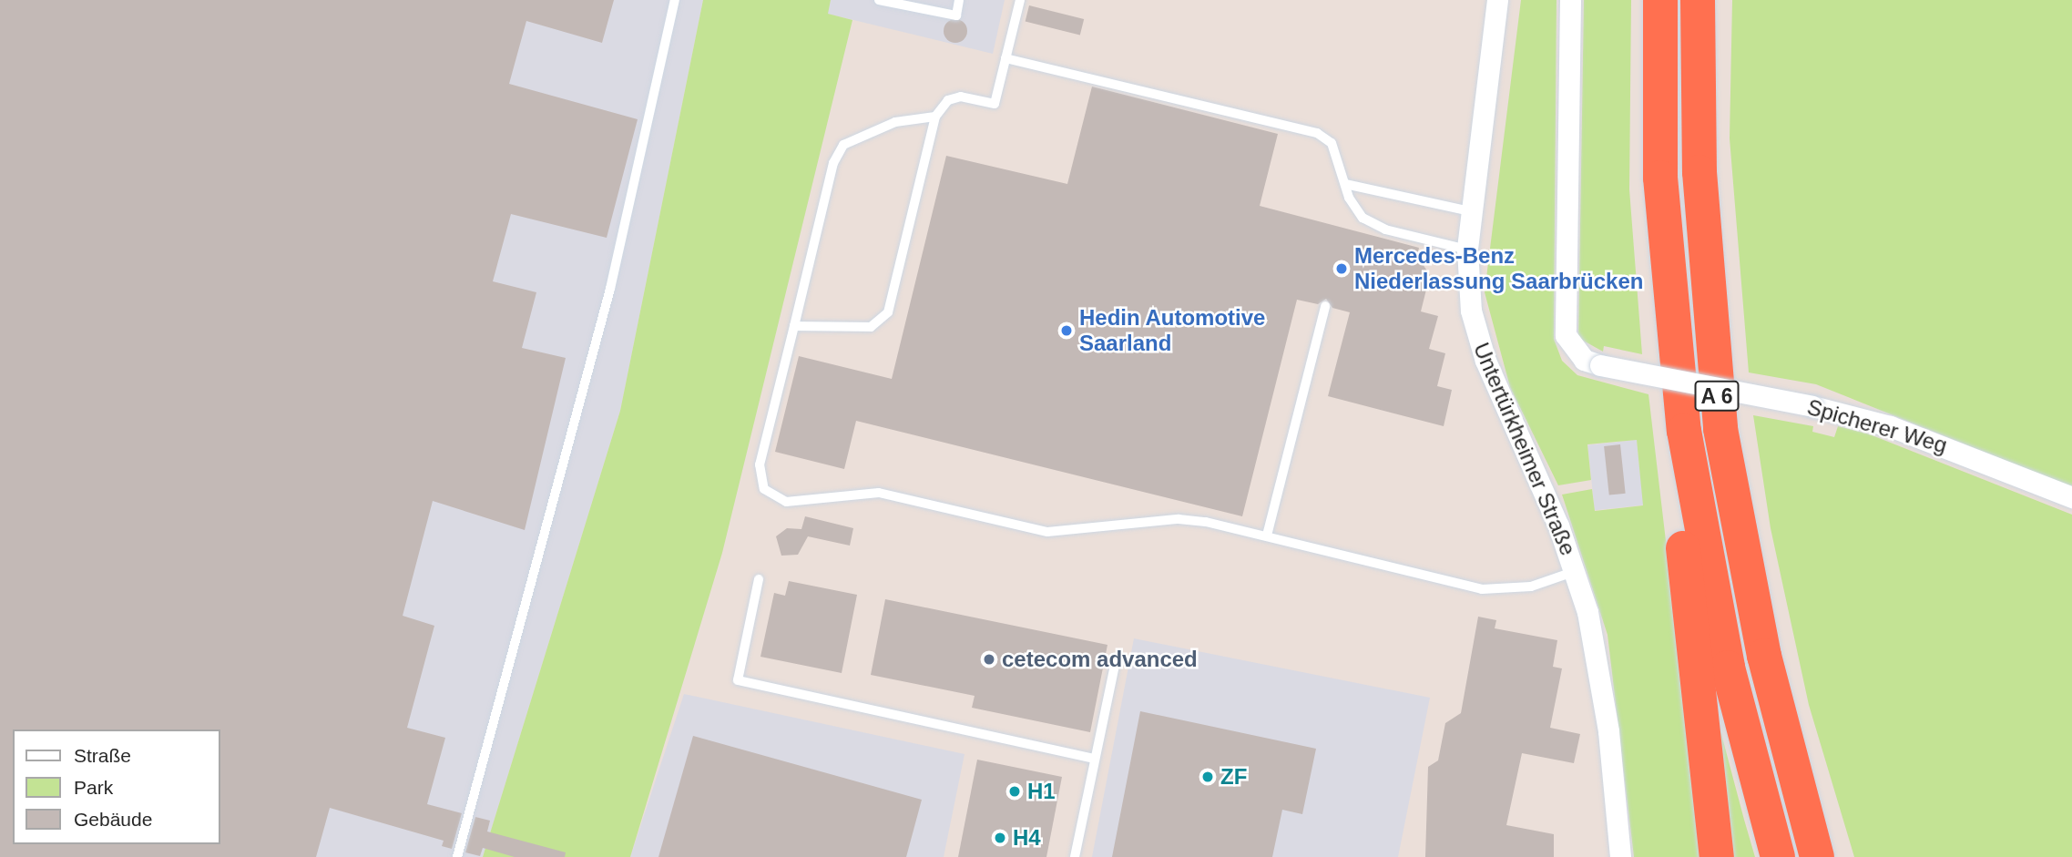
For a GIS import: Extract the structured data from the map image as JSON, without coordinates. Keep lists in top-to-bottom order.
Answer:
{
  "streets": {
    "highway": ["A 6"],
    "street": ["Spicherer Weg", "Untertürkheimer Straße"]
  },
  "places": [
    "Mercedes-Benz Niederlassung Saarbrücken",
    "Hedin Automotive Saarland",
    "cetecom advanced",
    "ZF",
    "H1",
    "H4"
  ],
  "legend": ["Straße", "Park", "Gebäude"]
}
